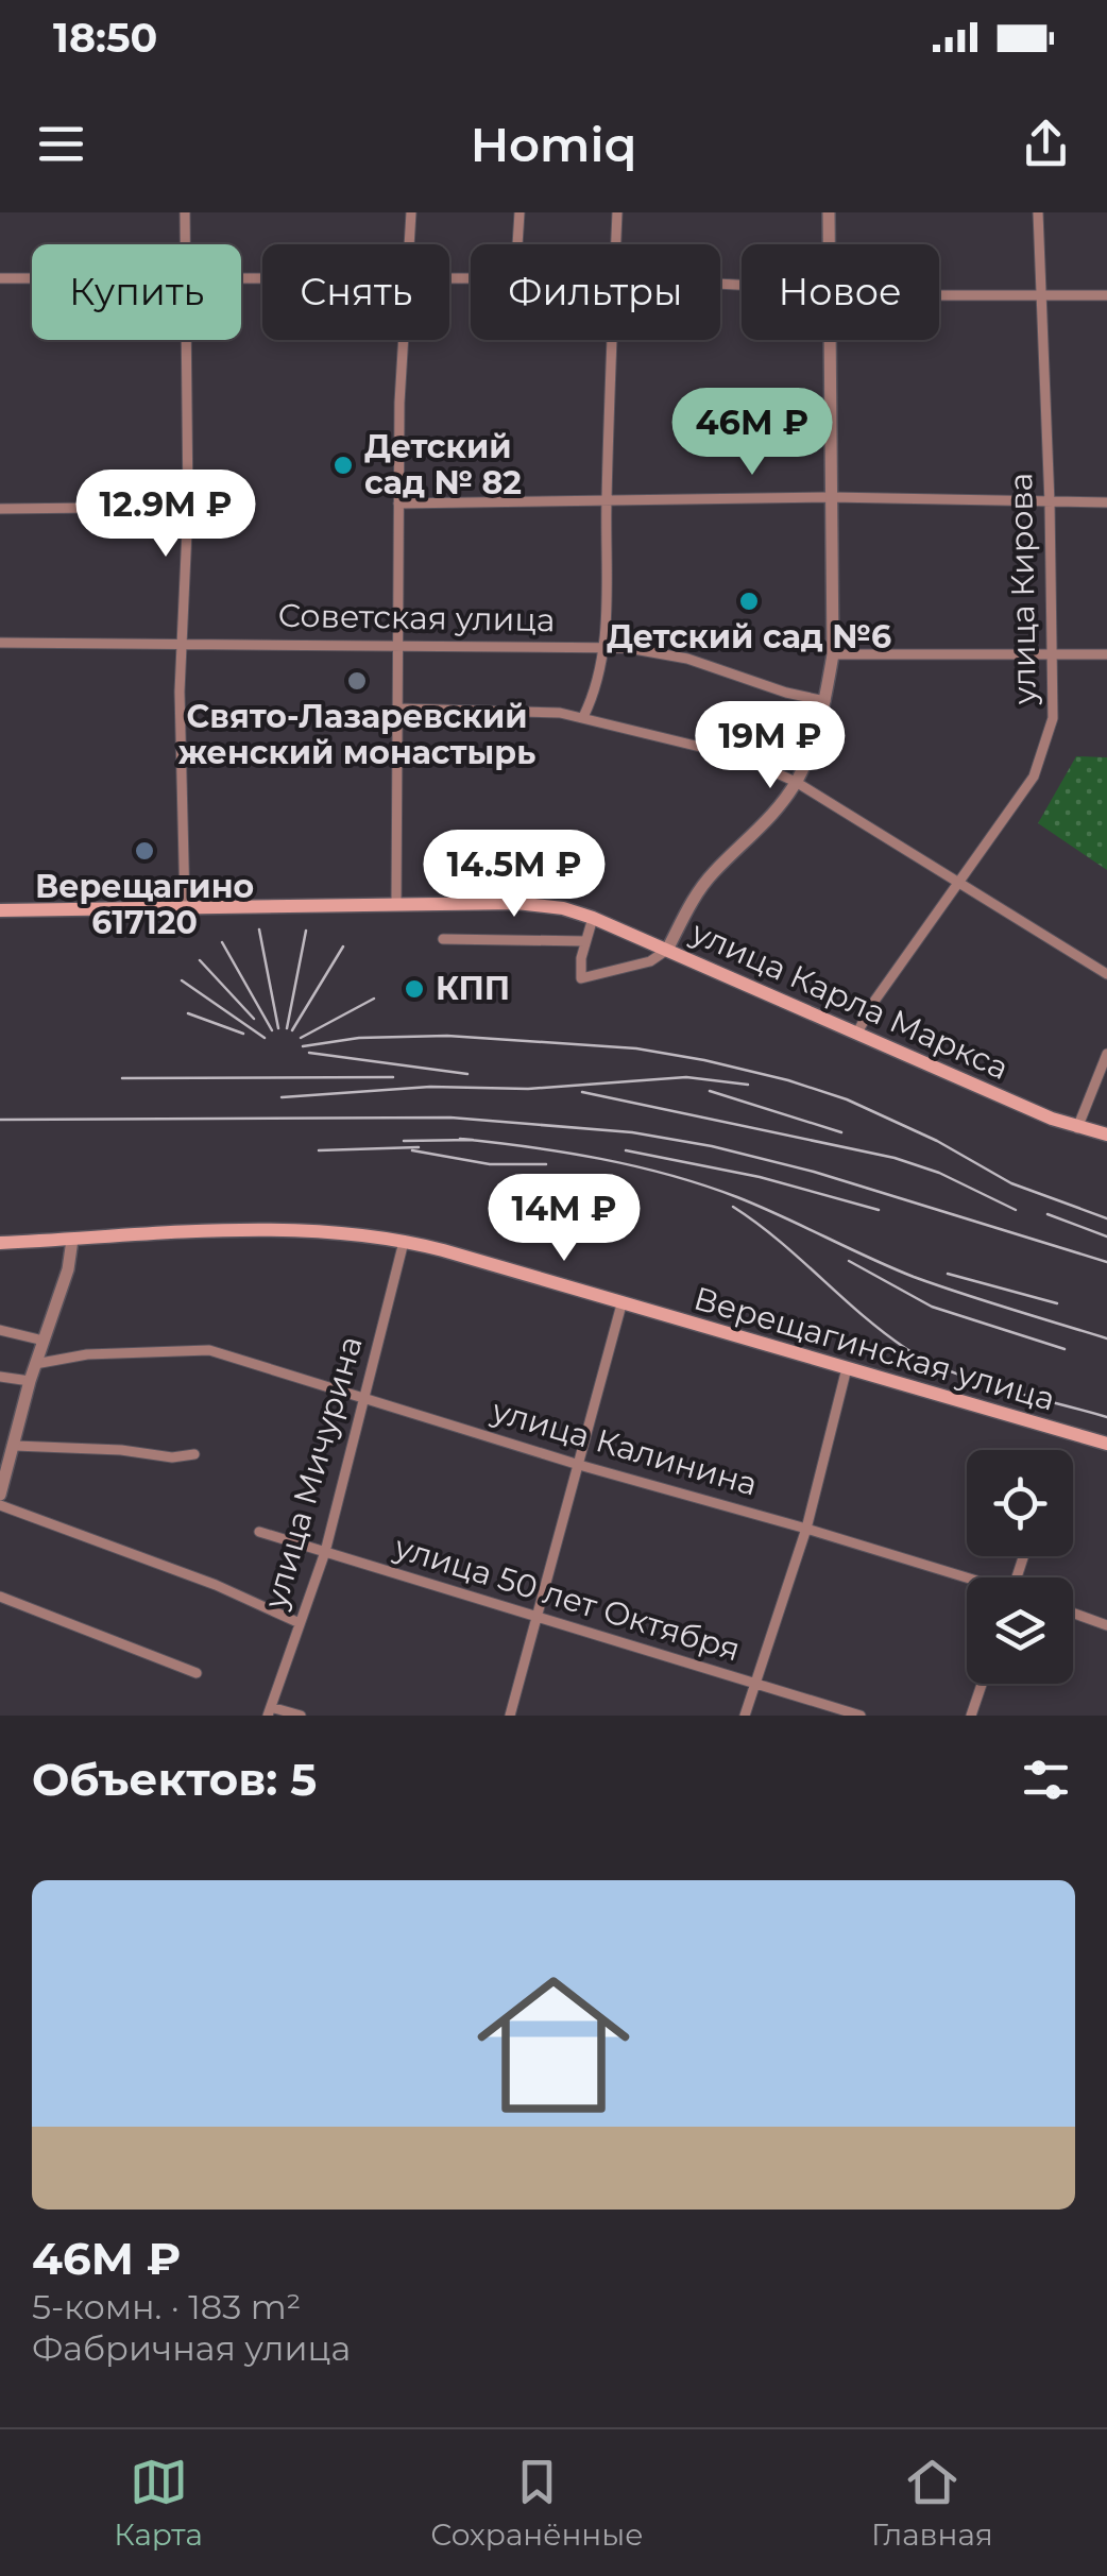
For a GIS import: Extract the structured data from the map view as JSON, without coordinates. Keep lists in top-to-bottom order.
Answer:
{
  "streets": {
    "main road": ["улица Карла Маркса", "Верещагинская улица"],
    "street": [
      "улица Кирова",
      "Советская улица",
      "улица Калинина",
      "улица Мичурина",
      "улица 50 лет Октября"
    ]
  },
  "crossings": [
    ["улица Кирова", "улица Карла Маркса"],
    ["Верещагинская улица", "улица Мичурина"],
    ["улица Калинина", "улица Мичурина"],
    ["улица Мичурина", "улица 50 лет Октября"]
  ],
  "places": [
    "Детский сад № 82",
    "Детский сад №6",
    "Свято-Лазаревский женский монастырь",
    "Верещагино 617120",
    "КПП"
  ],
  "page": {
    "status": "18:50",
    "header": "Homiq",
    "chip": [
      "Купить",
      "Снять",
      "Фильтры",
      "Новое"
    ],
    "price": [
      "46M ₽",
      "12.9M ₽",
      "19M ₽",
      "14.5M ₽",
      "14M ₽"
    ],
    "heading": "Объектов: 5",
    "list": [
      {
        "name": "46M ₽",
        "note": "5-комн. · 183 m² · Фабричная улица"
      }
    ],
    "tabs": ["Карта", "Сохранённые", "Главная"]
  }
}
